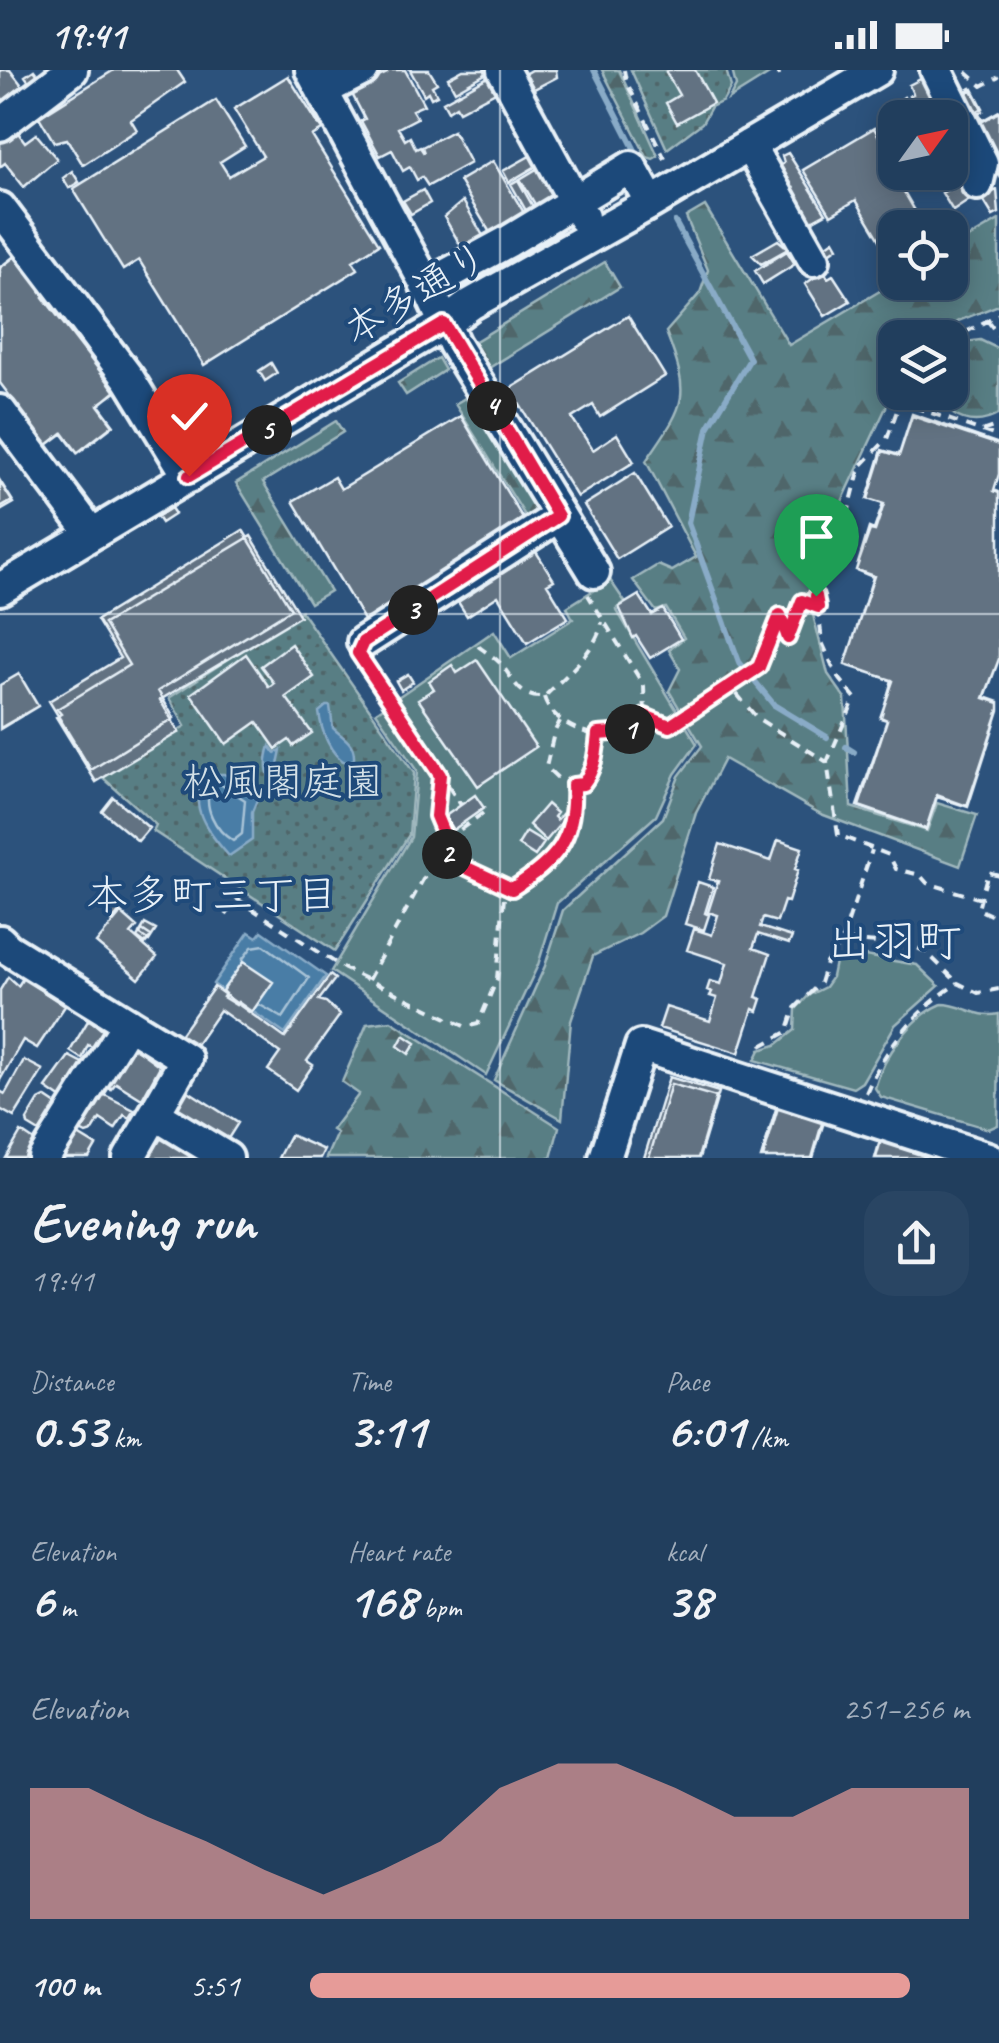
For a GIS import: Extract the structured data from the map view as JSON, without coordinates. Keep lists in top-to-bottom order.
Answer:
{
  "streets": {
    "street": ["本多通り"]
  },
  "districts": ["本多町三丁目", "出羽町"],
  "parks": ["松風閣庭園"],
  "north": "top right",
  "page": {
    "status": "19:41",
    "pins": [
      "4",
      "5",
      "3",
      "1",
      "2"
    ],
    "heading": ["Evening run", "19:41"],
    "stats": [
      ["Distance", "0.53 km"],
      ["Time", "3:11"],
      ["Pace", "6:01 /km"],
      ["Elevation", "6 m"],
      ["Heart rate", "168 bpm"],
      ["kcal", "38"]
    ],
    "chart": ["Elevation", "251–256 m"],
    "list": [
      {
        "name": "100 m",
        "note": "5:51"
      }
    ]
  }
}
